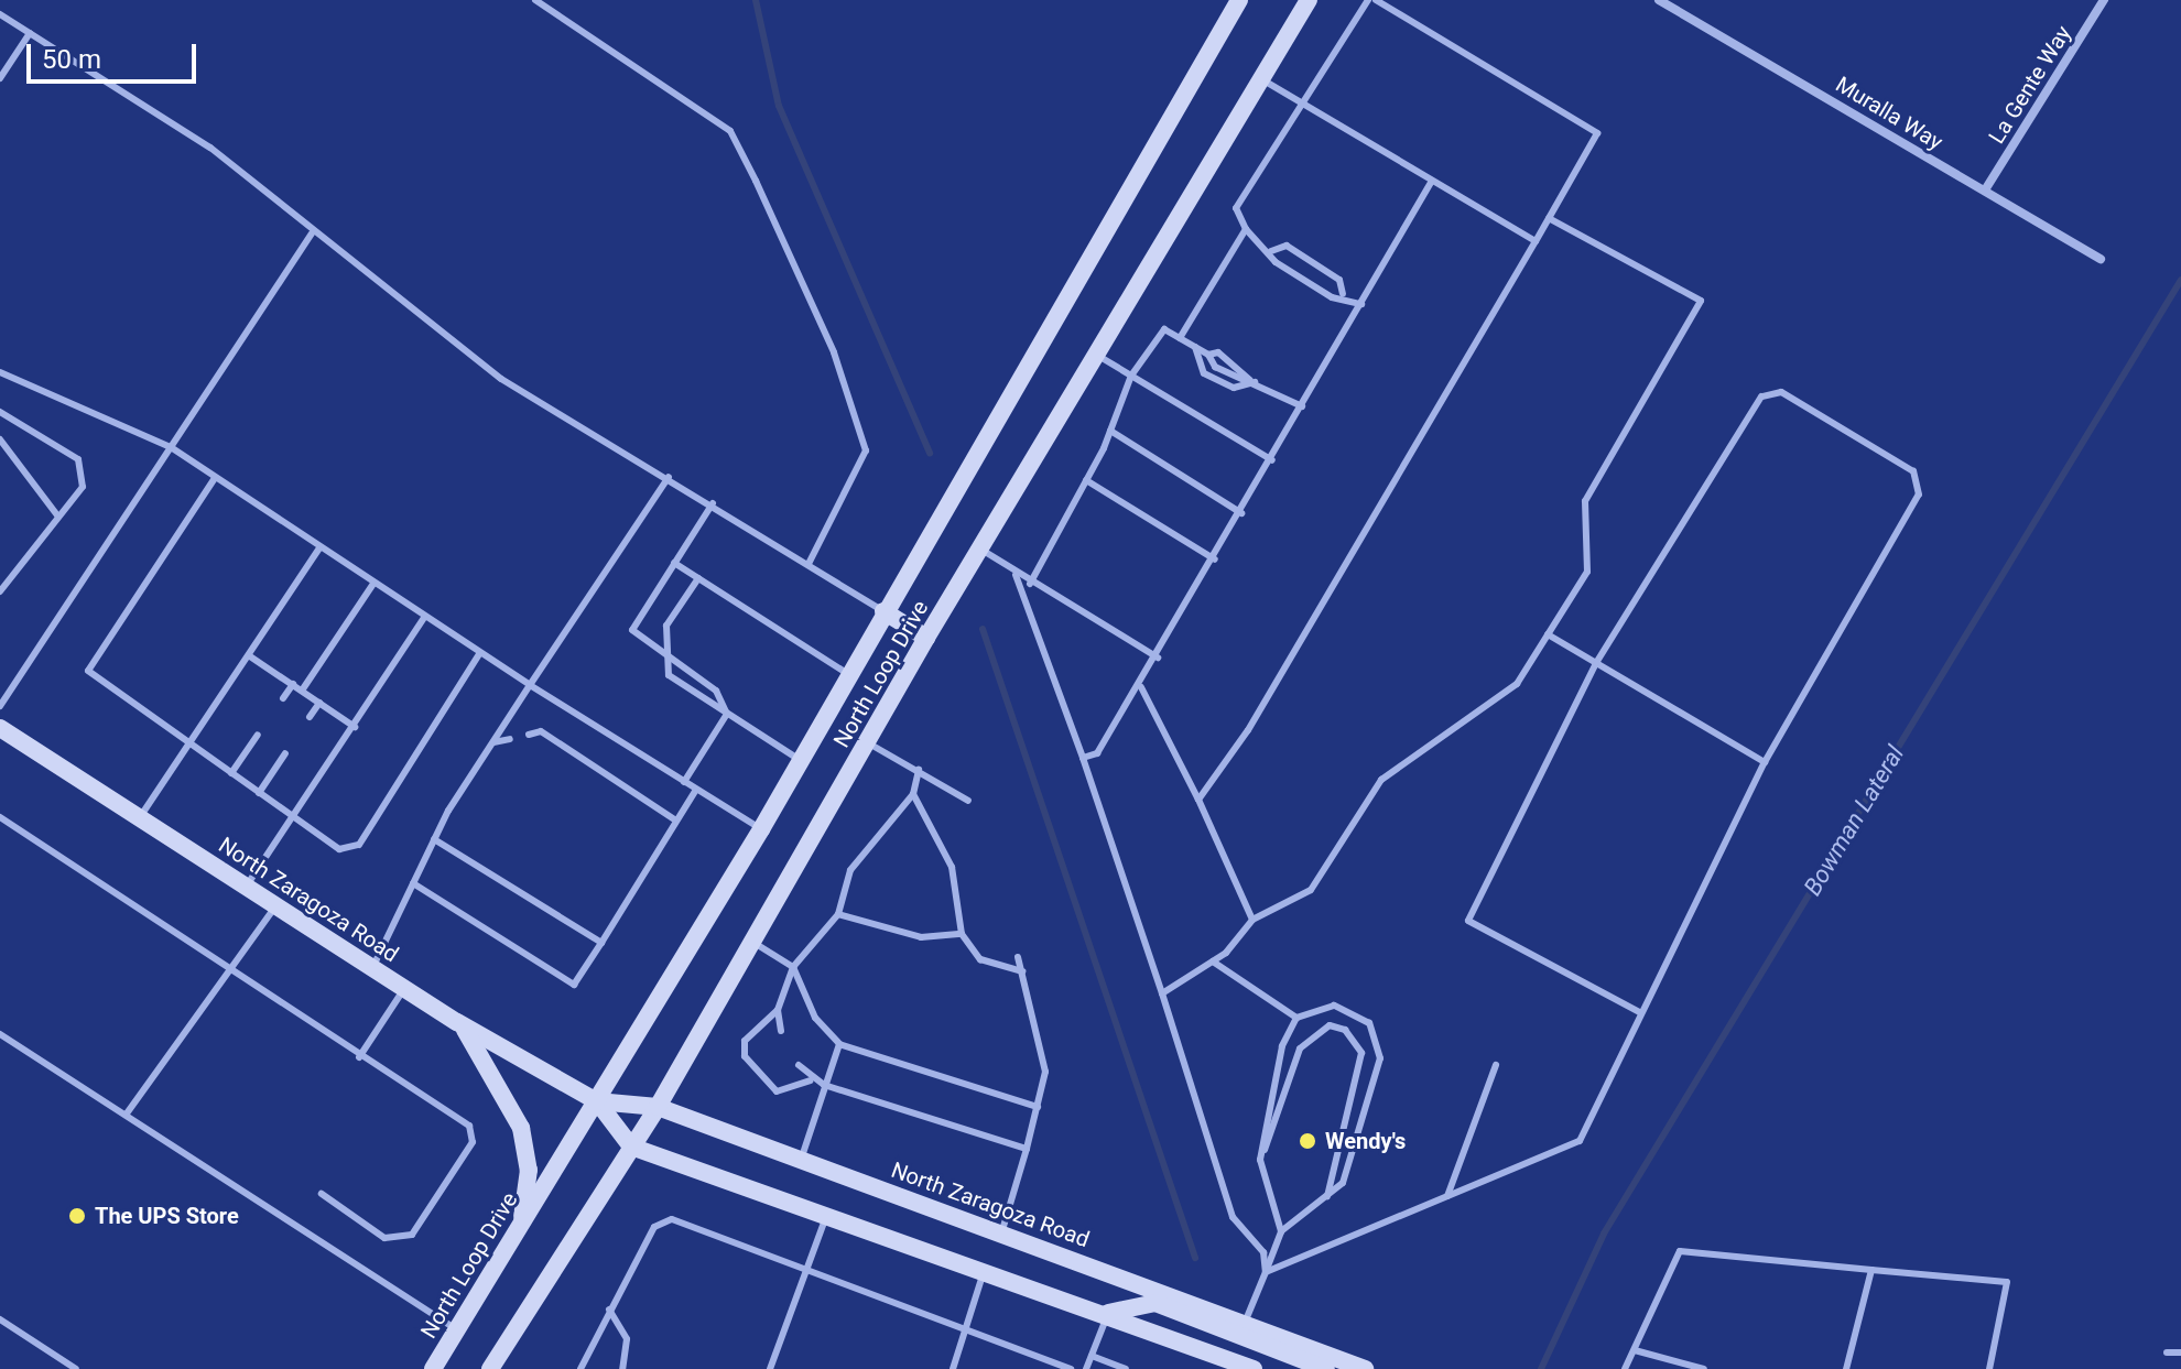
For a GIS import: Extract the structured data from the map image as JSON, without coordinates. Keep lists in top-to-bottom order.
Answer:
{
  "streets": {
    "main road": ["North Loop Drive", "North Zaragoza Road"],
    "street": ["La Gente Way", "Muralla Way"]
  },
  "crossings": [
    ["La Gente Way", "Muralla Way"],
    ["North Loop Drive", "North Zaragoza Road"]
  ],
  "water": ["Bowman Lateral"],
  "places": ["Wendy's", "The UPS Store"],
  "scale_bar": "50 m"
}
